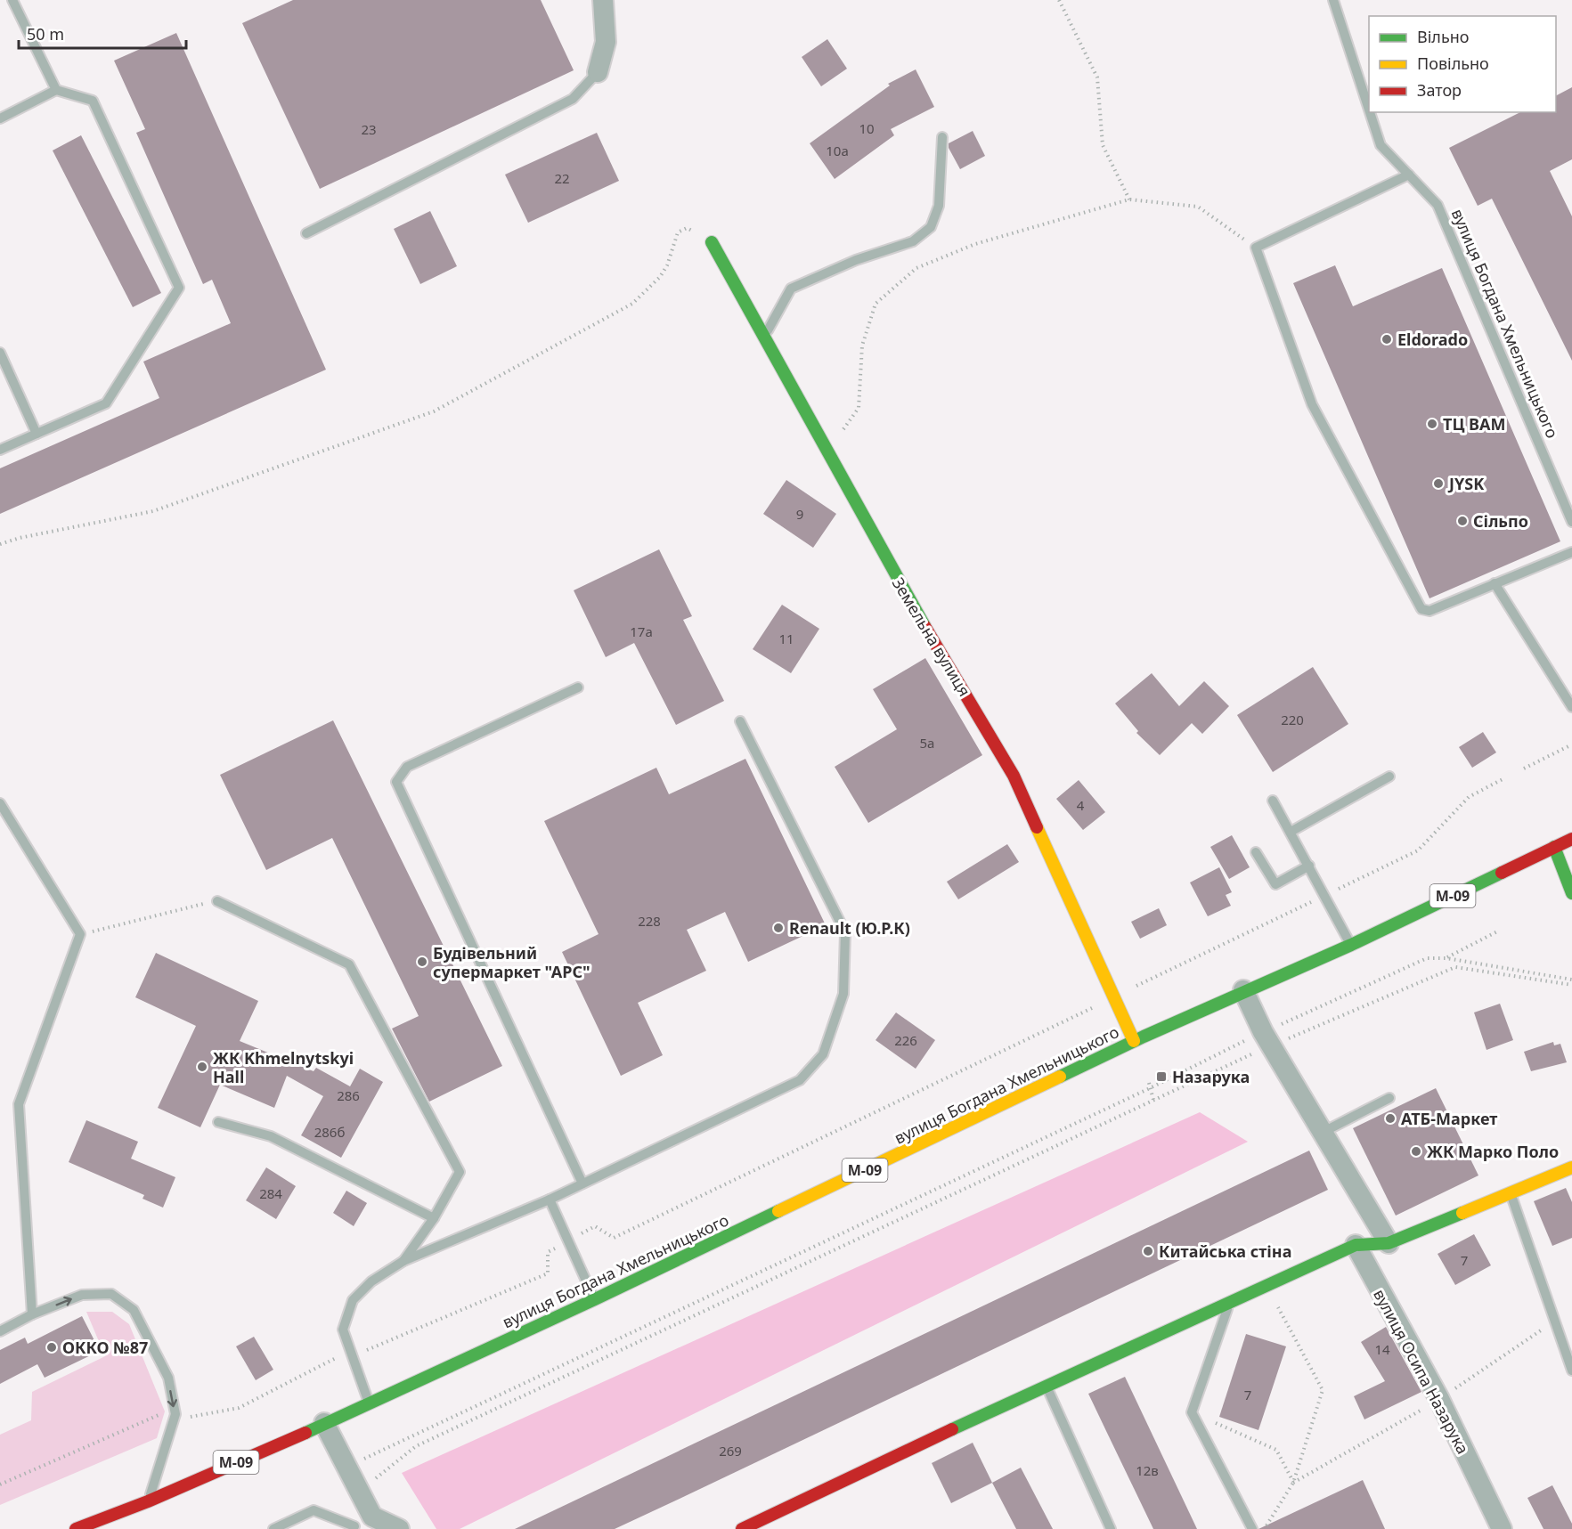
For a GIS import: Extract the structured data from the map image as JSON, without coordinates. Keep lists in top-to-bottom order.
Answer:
{
  "streets": {
    "street": [
      "вулиця Богдана Хмельницького",
      "Земельна вулиця",
      "М-09",
      "вулиця Осипа Назарука"
    ]
  },
  "crossings": [
    ["вулиця Богдана Хмельницького", "Земельна вулиця"]
  ],
  "places": {
    "other": [
      "Eldorado",
      "ТЦ ВАМ",
      "JYSK",
      "Сільпо",
      "Renault (Ю.Р.К)",
      "Будівельний супермаркет \"АРС\"",
      "ЖК Khmelnytskyi Hall",
      "АТБ-Маркет",
      "ЖК Марко Поло",
      "Китайська стіна",
      "ОККО №87"
    ],
    "transit": ["Назарука"]
  },
  "house_numbers": [
    "10",
    "23",
    "10а",
    "22",
    "9",
    "17а",
    "11",
    "220",
    "5а",
    "4",
    "228",
    "226",
    "286",
    "286б",
    "284",
    "7",
    "14",
    "7",
    "269",
    "12в"
  ],
  "legend": ["Вільно", "Повільно", "Затор"],
  "scale_bar": "50 m"
}
